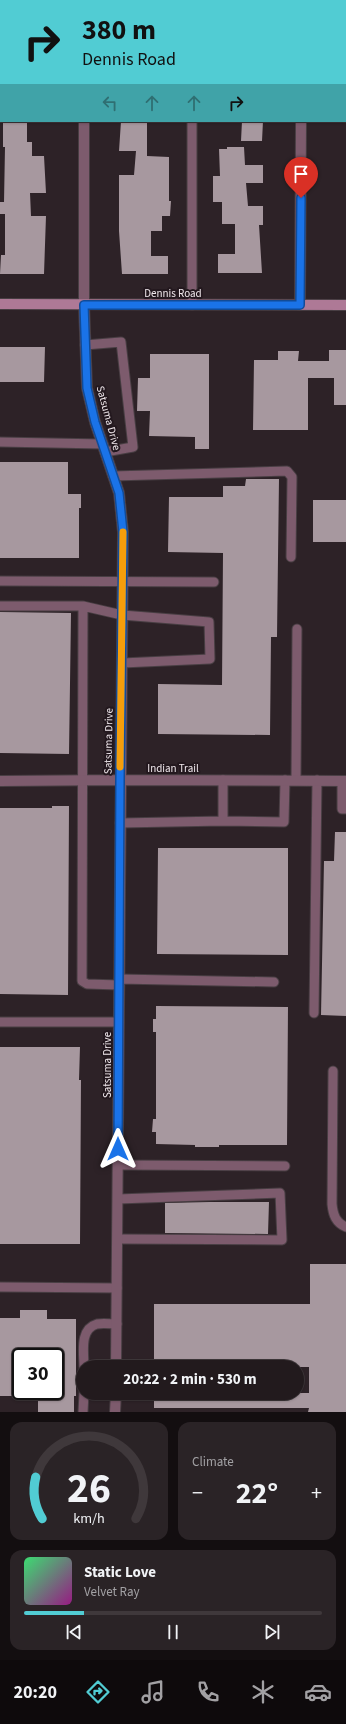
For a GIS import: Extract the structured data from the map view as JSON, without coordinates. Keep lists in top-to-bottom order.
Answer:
{
  "streets": {
    "street": ["Dennis Road", "Satsuma Drive", "Indian Trail"]
  },
  "crossings": [
    ["Dennis Road", "Satsuma Drive"],
    ["Satsuma Drive", "Indian Trail"]
  ],
  "page": {
    "turn": ["380 m", "Dennis Road"],
    "limit": "30",
    "trip": "20:22 · 2 min · 530 m",
    "tile": "Climate",
    "heat": ["−", "22°", "+"],
    "song": ["Static Love", "Velvet Ray"],
    "tabs": "20:20",
    "gauge": ["26", "km/h"]
  }
}
